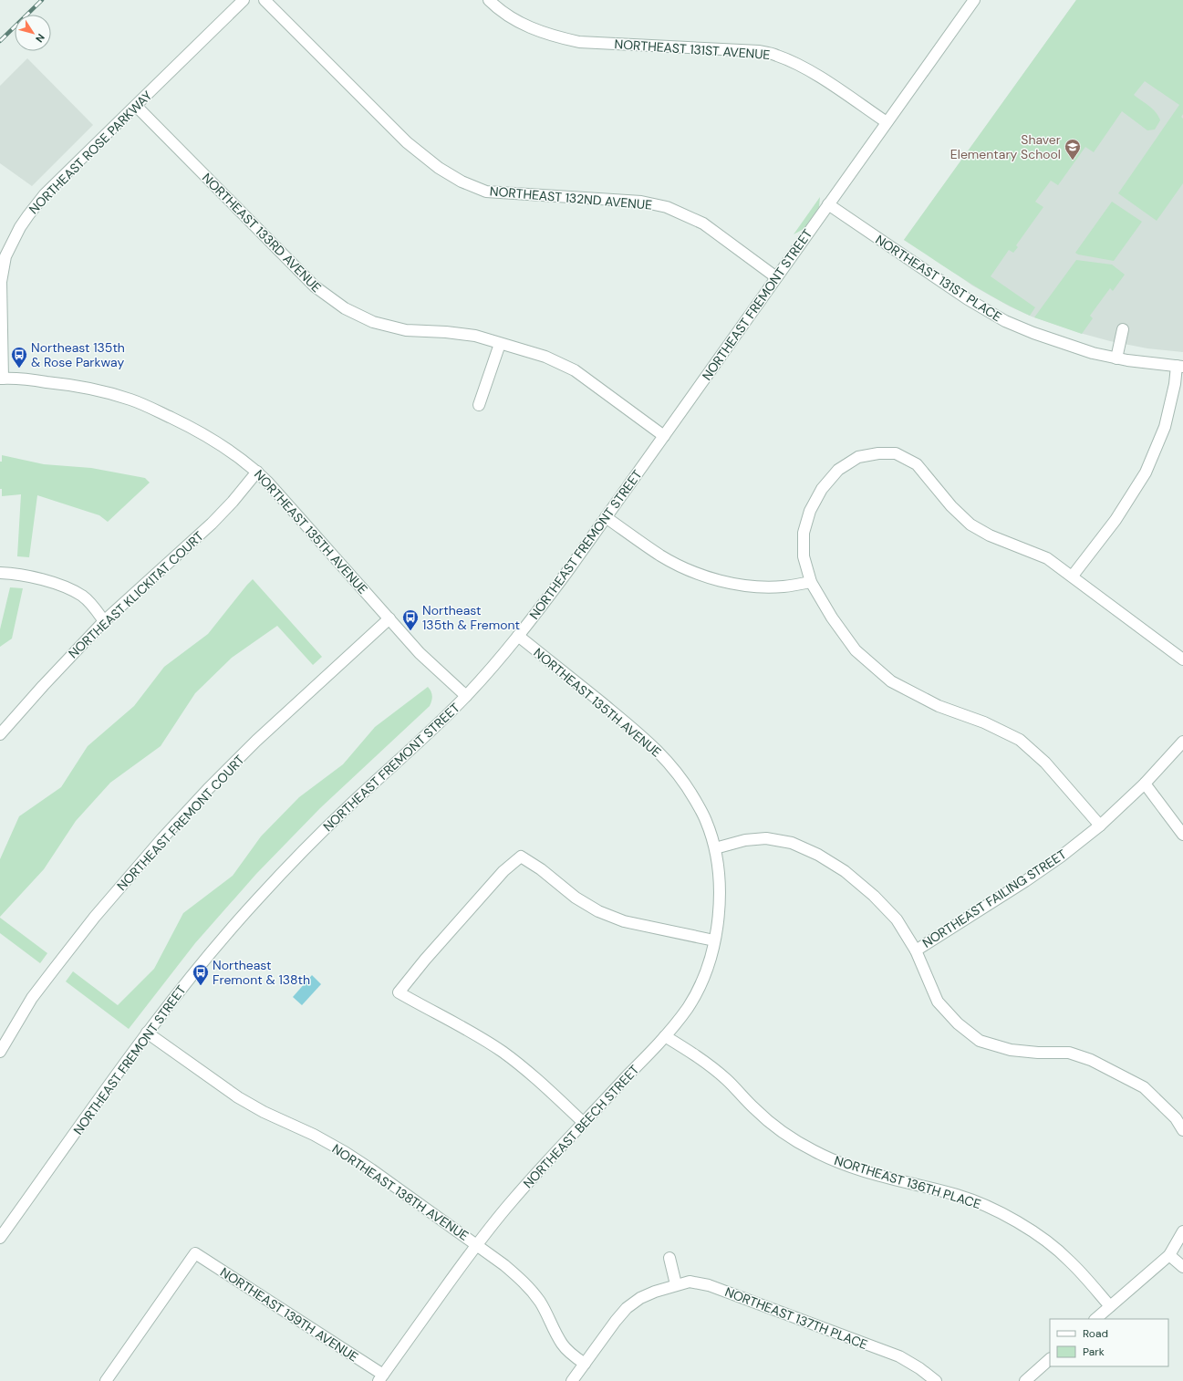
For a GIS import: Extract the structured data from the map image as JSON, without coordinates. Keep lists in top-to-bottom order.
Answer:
{
  "streets": {
    "street": [
      "NORTHEAST 131ST AVENUE",
      "NORTHEAST ROSE PARKWAY",
      "NORTHEAST 132ND AVENUE",
      "NORTHEAST 133RD AVENUE",
      "NORTHEAST 131ST PLACE",
      "NORTHEAST FREMONT STREET",
      "NORTHEAST 135TH AVENUE",
      "NORTHEAST KLICKITAT COURT",
      "NORTHEAST FREMONT COURT",
      "NORTHEAST FAILING STREET",
      "NORTHEAST BEECH STREET",
      "NORTHEAST 136TH PLACE",
      "NORTHEAST 138TH AVENUE",
      "NORTHEAST 139TH AVENUE",
      "NORTHEAST 137TH PLACE"
    ]
  },
  "crossings": [
    ["NORTHEAST 131ST AVENUE", "NORTHEAST FREMONT STREET"],
    ["NORTHEAST ROSE PARKWAY", "NORTHEAST 133RD AVENUE"],
    ["NORTHEAST ROSE PARKWAY", "NORTHEAST 135TH AVENUE"],
    ["NORTHEAST 132ND AVENUE", "NORTHEAST FREMONT STREET"],
    ["NORTHEAST 133RD AVENUE", "NORTHEAST FREMONT STREET"],
    ["NORTHEAST 131ST PLACE", "NORTHEAST FREMONT STREET"],
    ["NORTHEAST FREMONT STREET", "NORTHEAST 135TH AVENUE"],
    ["NORTHEAST FREMONT STREET", "NORTHEAST 138TH AVENUE"],
    ["NORTHEAST 135TH AVENUE", "NORTHEAST KLICKITAT COURT"],
    ["NORTHEAST 135TH AVENUE", "NORTHEAST FREMONT COURT"],
    ["NORTHEAST 135TH AVENUE", "NORTHEAST BEECH STREET"],
    ["NORTHEAST BEECH STREET", "NORTHEAST 136TH PLACE"],
    ["NORTHEAST BEECH STREET", "NORTHEAST 138TH AVENUE"],
    ["NORTHEAST BEECH STREET", "NORTHEAST 139TH AVENUE"],
    ["NORTHEAST 138TH AVENUE", "NORTHEAST 137TH PLACE"]
  ],
  "places": {
    "school or university": ["Shaver Elementary School"],
    "bus stop": ["Northeast 135th & Rose Parkway", "Northeast 135th & Fremont", "Northeast Fremont & 138th"]
  },
  "legend": ["Road", "Park"],
  "north": "bottom right"
}
